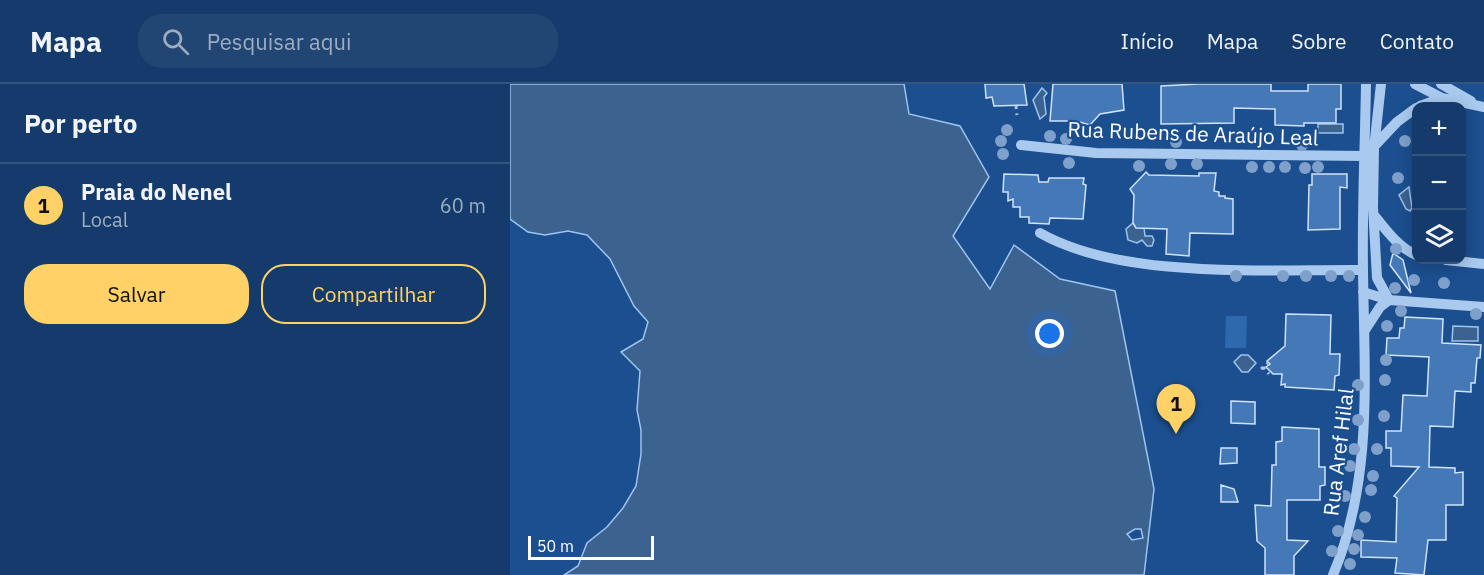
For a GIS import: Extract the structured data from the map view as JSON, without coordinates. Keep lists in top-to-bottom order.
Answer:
{
  "streets": {
    "street": ["Rua Rubens de Araújo Leal", "Rua Aref Hilal"]
  },
  "crossings": [
    ["Rua Rubens de Araújo Leal", "Rua Aref Hilal"]
  ],
  "scale_bar": "50 m",
  "page": {
    "header": "Mapa",
    "search": "Pesquisar aqui",
    "nav": [
      "Início",
      "Mapa",
      "Sobre",
      "Contato"
    ],
    "heading": "Por perto",
    "map_buttons": ["+", "−"],
    "list": [
      {
        "mark": "1",
        "name": "Praia do Nenel",
        "note": "Local",
        "value": "60 m"
      }
    ],
    "buttons": ["Salvar", "Compartilhar"],
    "pins": "1",
    "scale": "50 m"
  }
}
